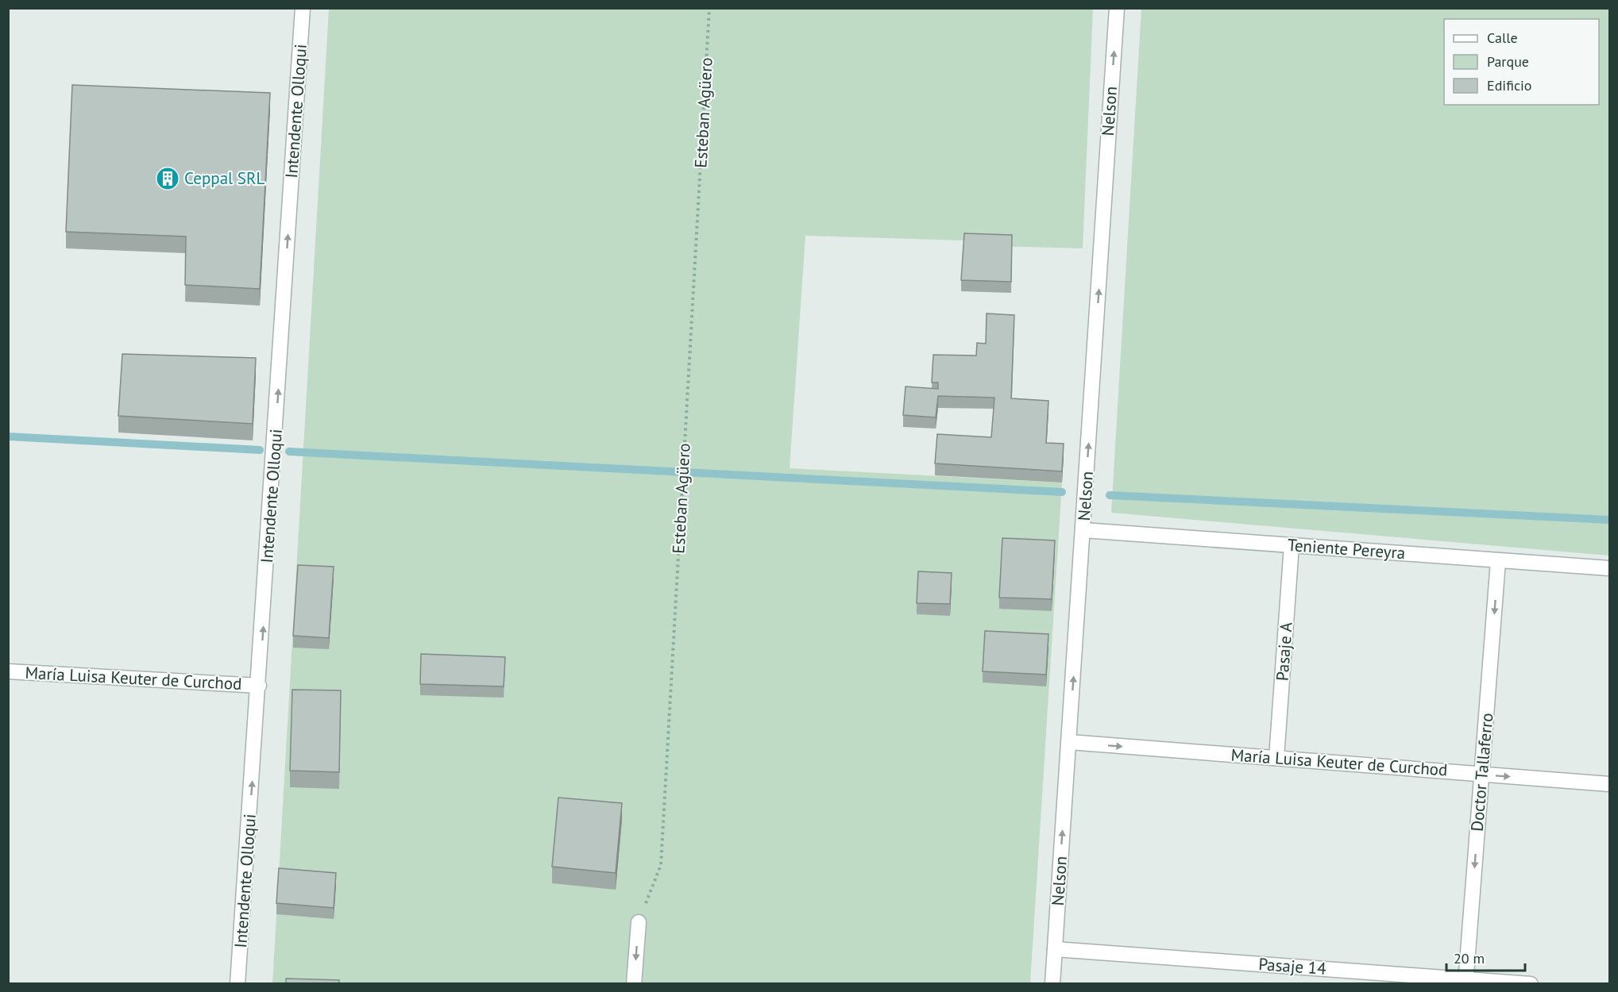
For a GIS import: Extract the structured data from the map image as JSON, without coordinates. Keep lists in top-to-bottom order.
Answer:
{
  "streets": {
    "street": [
      "Intendente Olloqui",
      "Nelson",
      "Teniente Pereyra",
      "Pasaje A",
      "María Luisa Keuter de Curchod",
      "Doctor Tallaferro",
      "Pasaje 14"
    ],
    "path": ["Esteban Agüero"]
  },
  "crossings": [
    ["Intendente Olloqui", "María Luisa Keuter de Curchod"],
    ["Nelson", "Teniente Pereyra"],
    ["Nelson", "María Luisa Keuter de Curchod"],
    ["Nelson", "Pasaje 14"],
    ["Teniente Pereyra", "Pasaje A"],
    ["Teniente Pereyra", "Doctor Tallaferro"],
    ["Pasaje A", "María Luisa Keuter de Curchod"],
    ["María Luisa Keuter de Curchod", "Doctor Tallaferro"],
    ["Doctor Tallaferro", "Pasaje 14"]
  ],
  "one_way": [
    "Intendente Olloqui",
    "Nelson",
    "María Luisa Keuter de Curchod",
    "Doctor Tallaferro"
  ],
  "places": {
    "building": ["Ceppal SRL"]
  },
  "legend": ["Calle", "Parque", "Edificio"],
  "scale_bar": "20 m"
}
